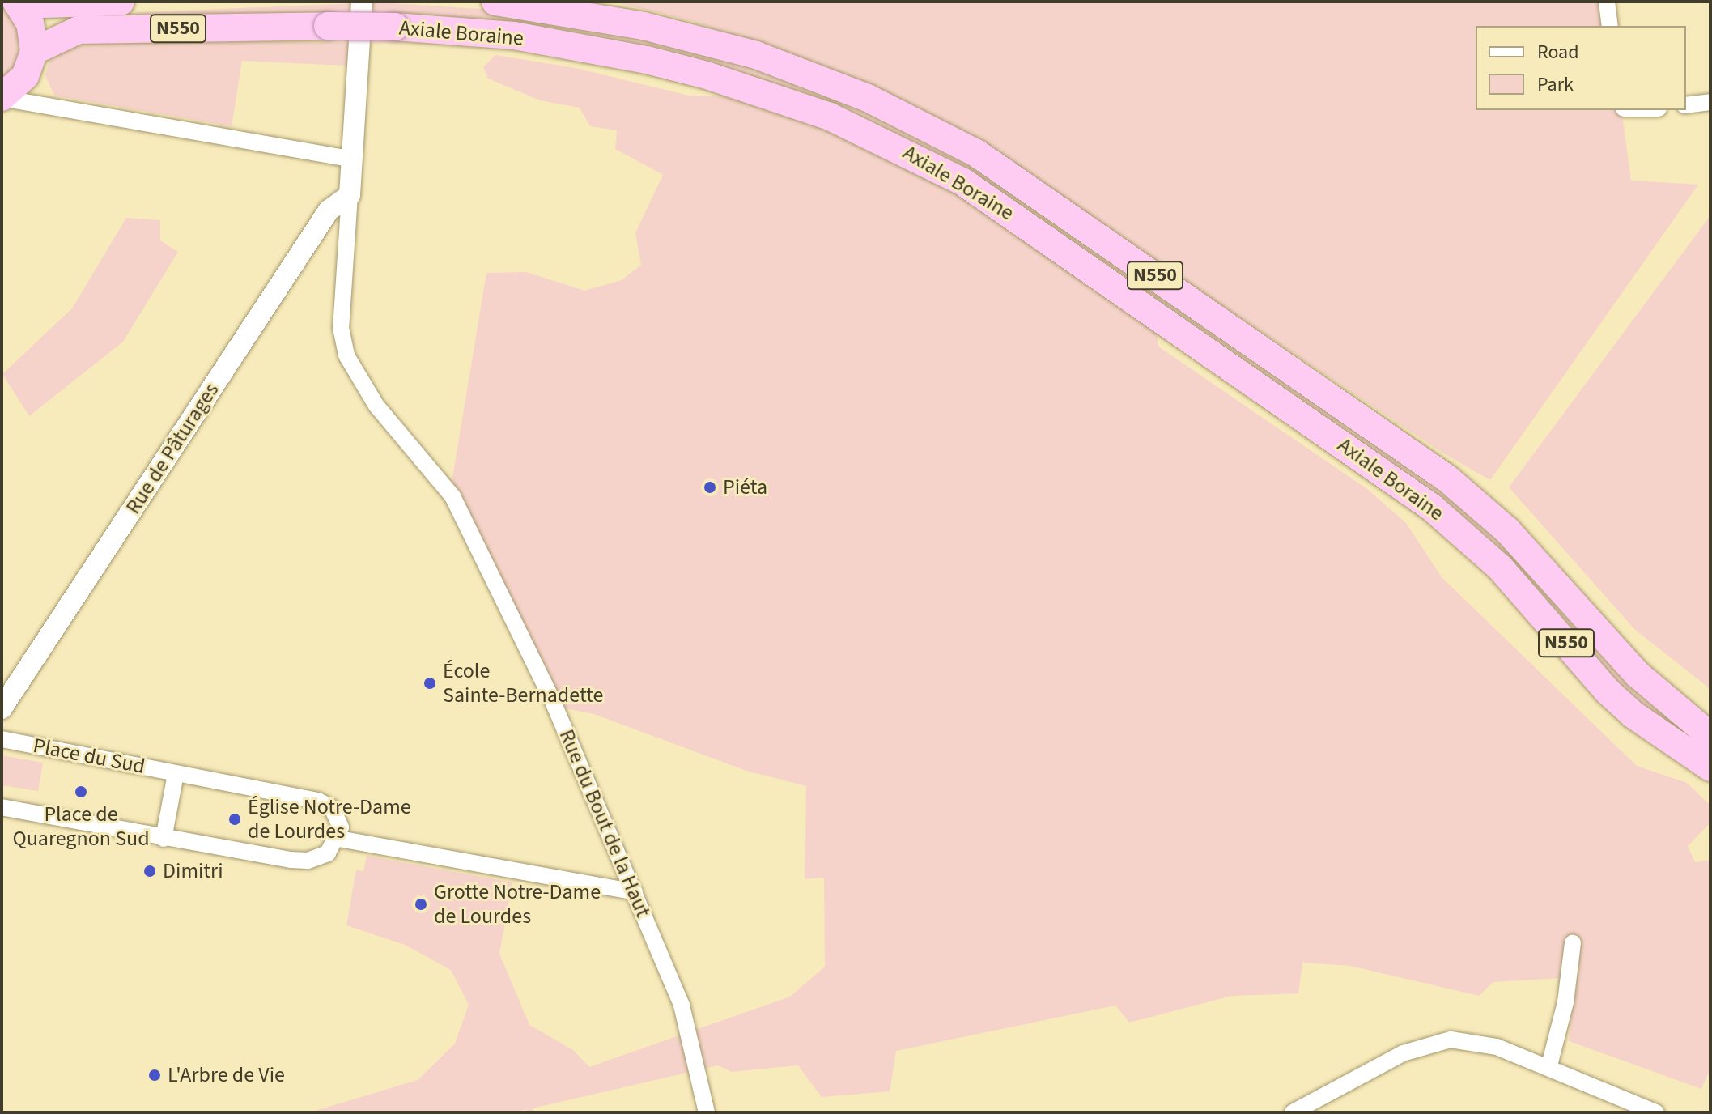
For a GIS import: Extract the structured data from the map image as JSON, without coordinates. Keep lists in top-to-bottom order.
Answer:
{
  "streets": {
    "highway": ["N550", "Axiale Boraine"],
    "street": ["Rue de Pâturages", "Place du Sud", "Rue du Bout de la Haut"]
  },
  "crossings": [
    ["Rue de Pâturages", "Rue du Bout de la Haut"]
  ],
  "places": [
    "Piéta",
    "École Sainte-Bernadette",
    "Place de Quaregnon Sud",
    "Église Notre-Dame de Lourdes",
    "Dimitri",
    "Grotte Notre-Dame de Lourdes",
    "L'Arbre de Vie"
  ],
  "legend": ["Road", "Park"]
}
